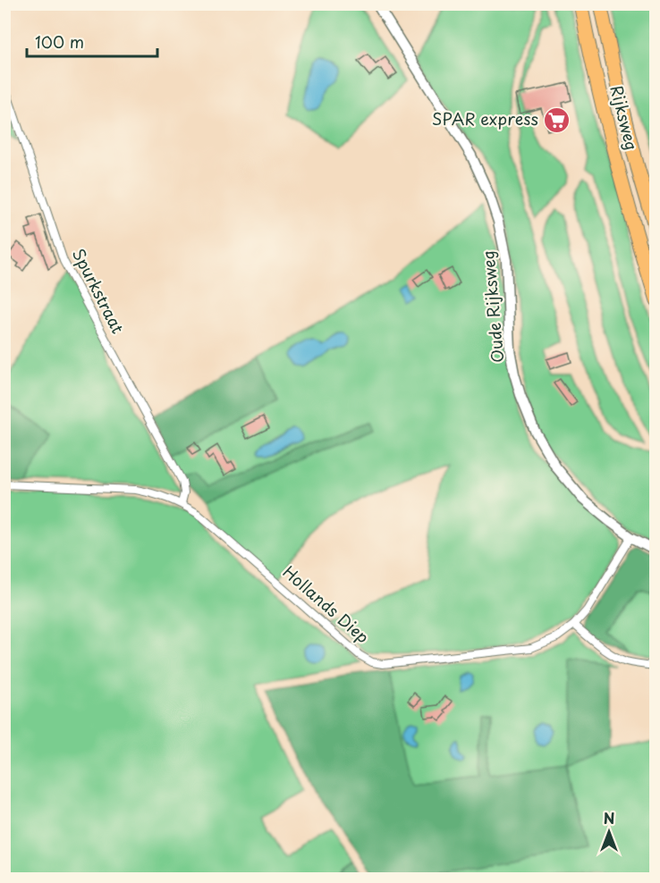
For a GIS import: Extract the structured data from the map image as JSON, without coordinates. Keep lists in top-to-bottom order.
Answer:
{
  "streets": {
    "highway": ["Rijksweg"],
    "street": ["Spurkstraat", "Oude Rijksweg", "Hollands Diep"]
  },
  "crossings": [
    ["Spurkstraat", "Hollands Diep"],
    ["Oude Rijksweg", "Hollands Diep"]
  ],
  "places": {
    "supermarket": ["SPAR express"]
  },
  "scale_bar": "100 m",
  "north": "top"
}
